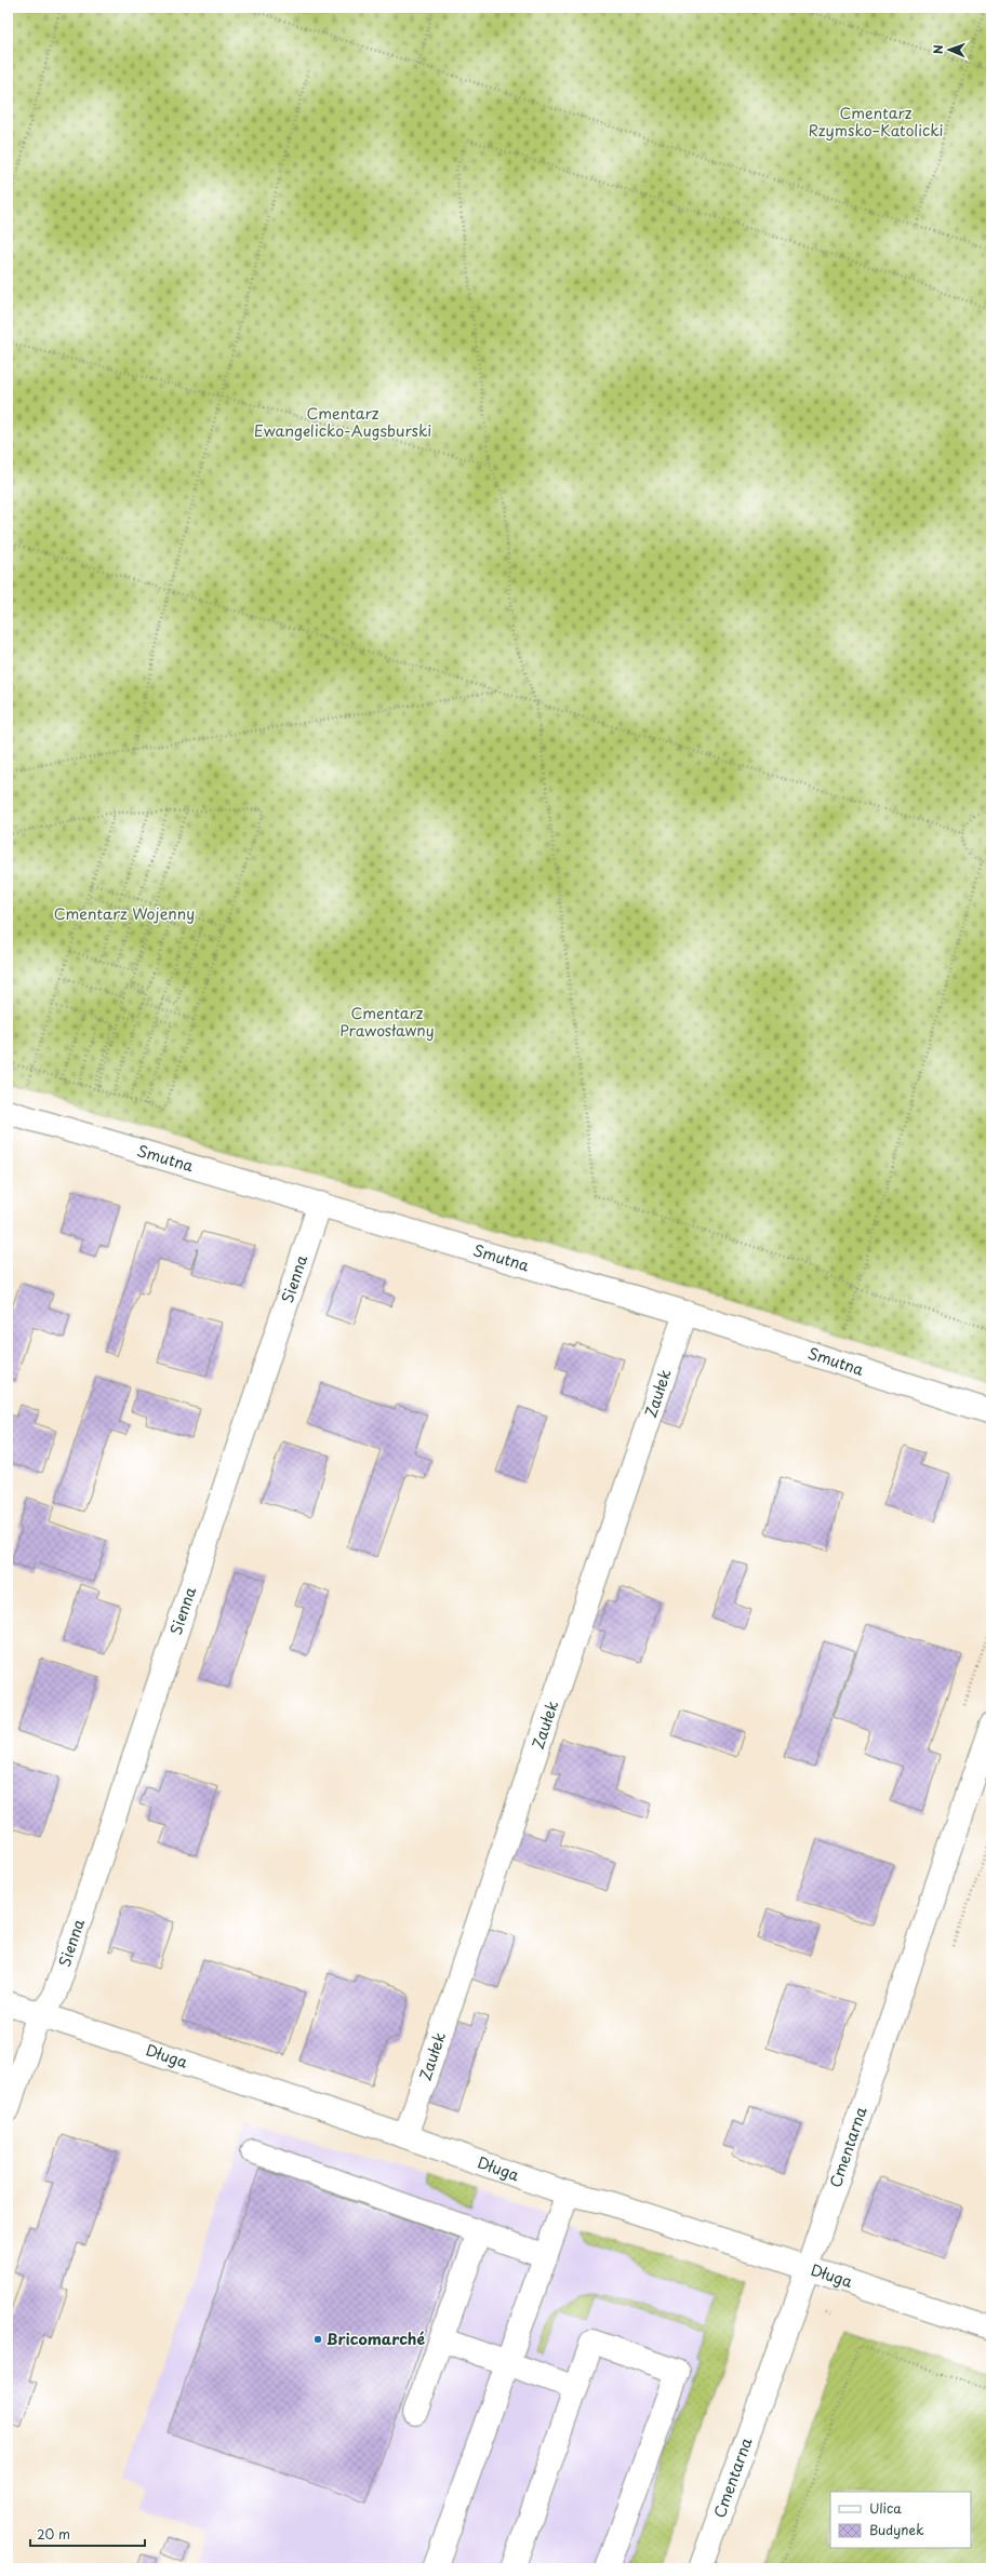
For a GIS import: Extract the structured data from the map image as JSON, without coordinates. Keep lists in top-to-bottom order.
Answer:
{
  "streets": {
    "street": [
      "Smutna",
      "Sienna",
      "Zaułek",
      "Długa",
      "Cmentarna"
    ]
  },
  "crossings": [
    ["Smutna", "Sienna"],
    ["Smutna", "Zaułek"],
    ["Sienna", "Długa"],
    ["Zaułek", "Długa"],
    ["Długa", "Cmentarna"]
  ],
  "parks": [
    "Cmentarz Rzymsko–Katolicki",
    "Cmentarz Ewangelicko-Augsburski",
    "Cmentarz Wojenny",
    "Cmentarz Prawosławny"
  ],
  "places": ["Bricomarché"],
  "legend": ["Ulica", "Budynek"],
  "scale_bar": "20 m",
  "north": "left"
}
